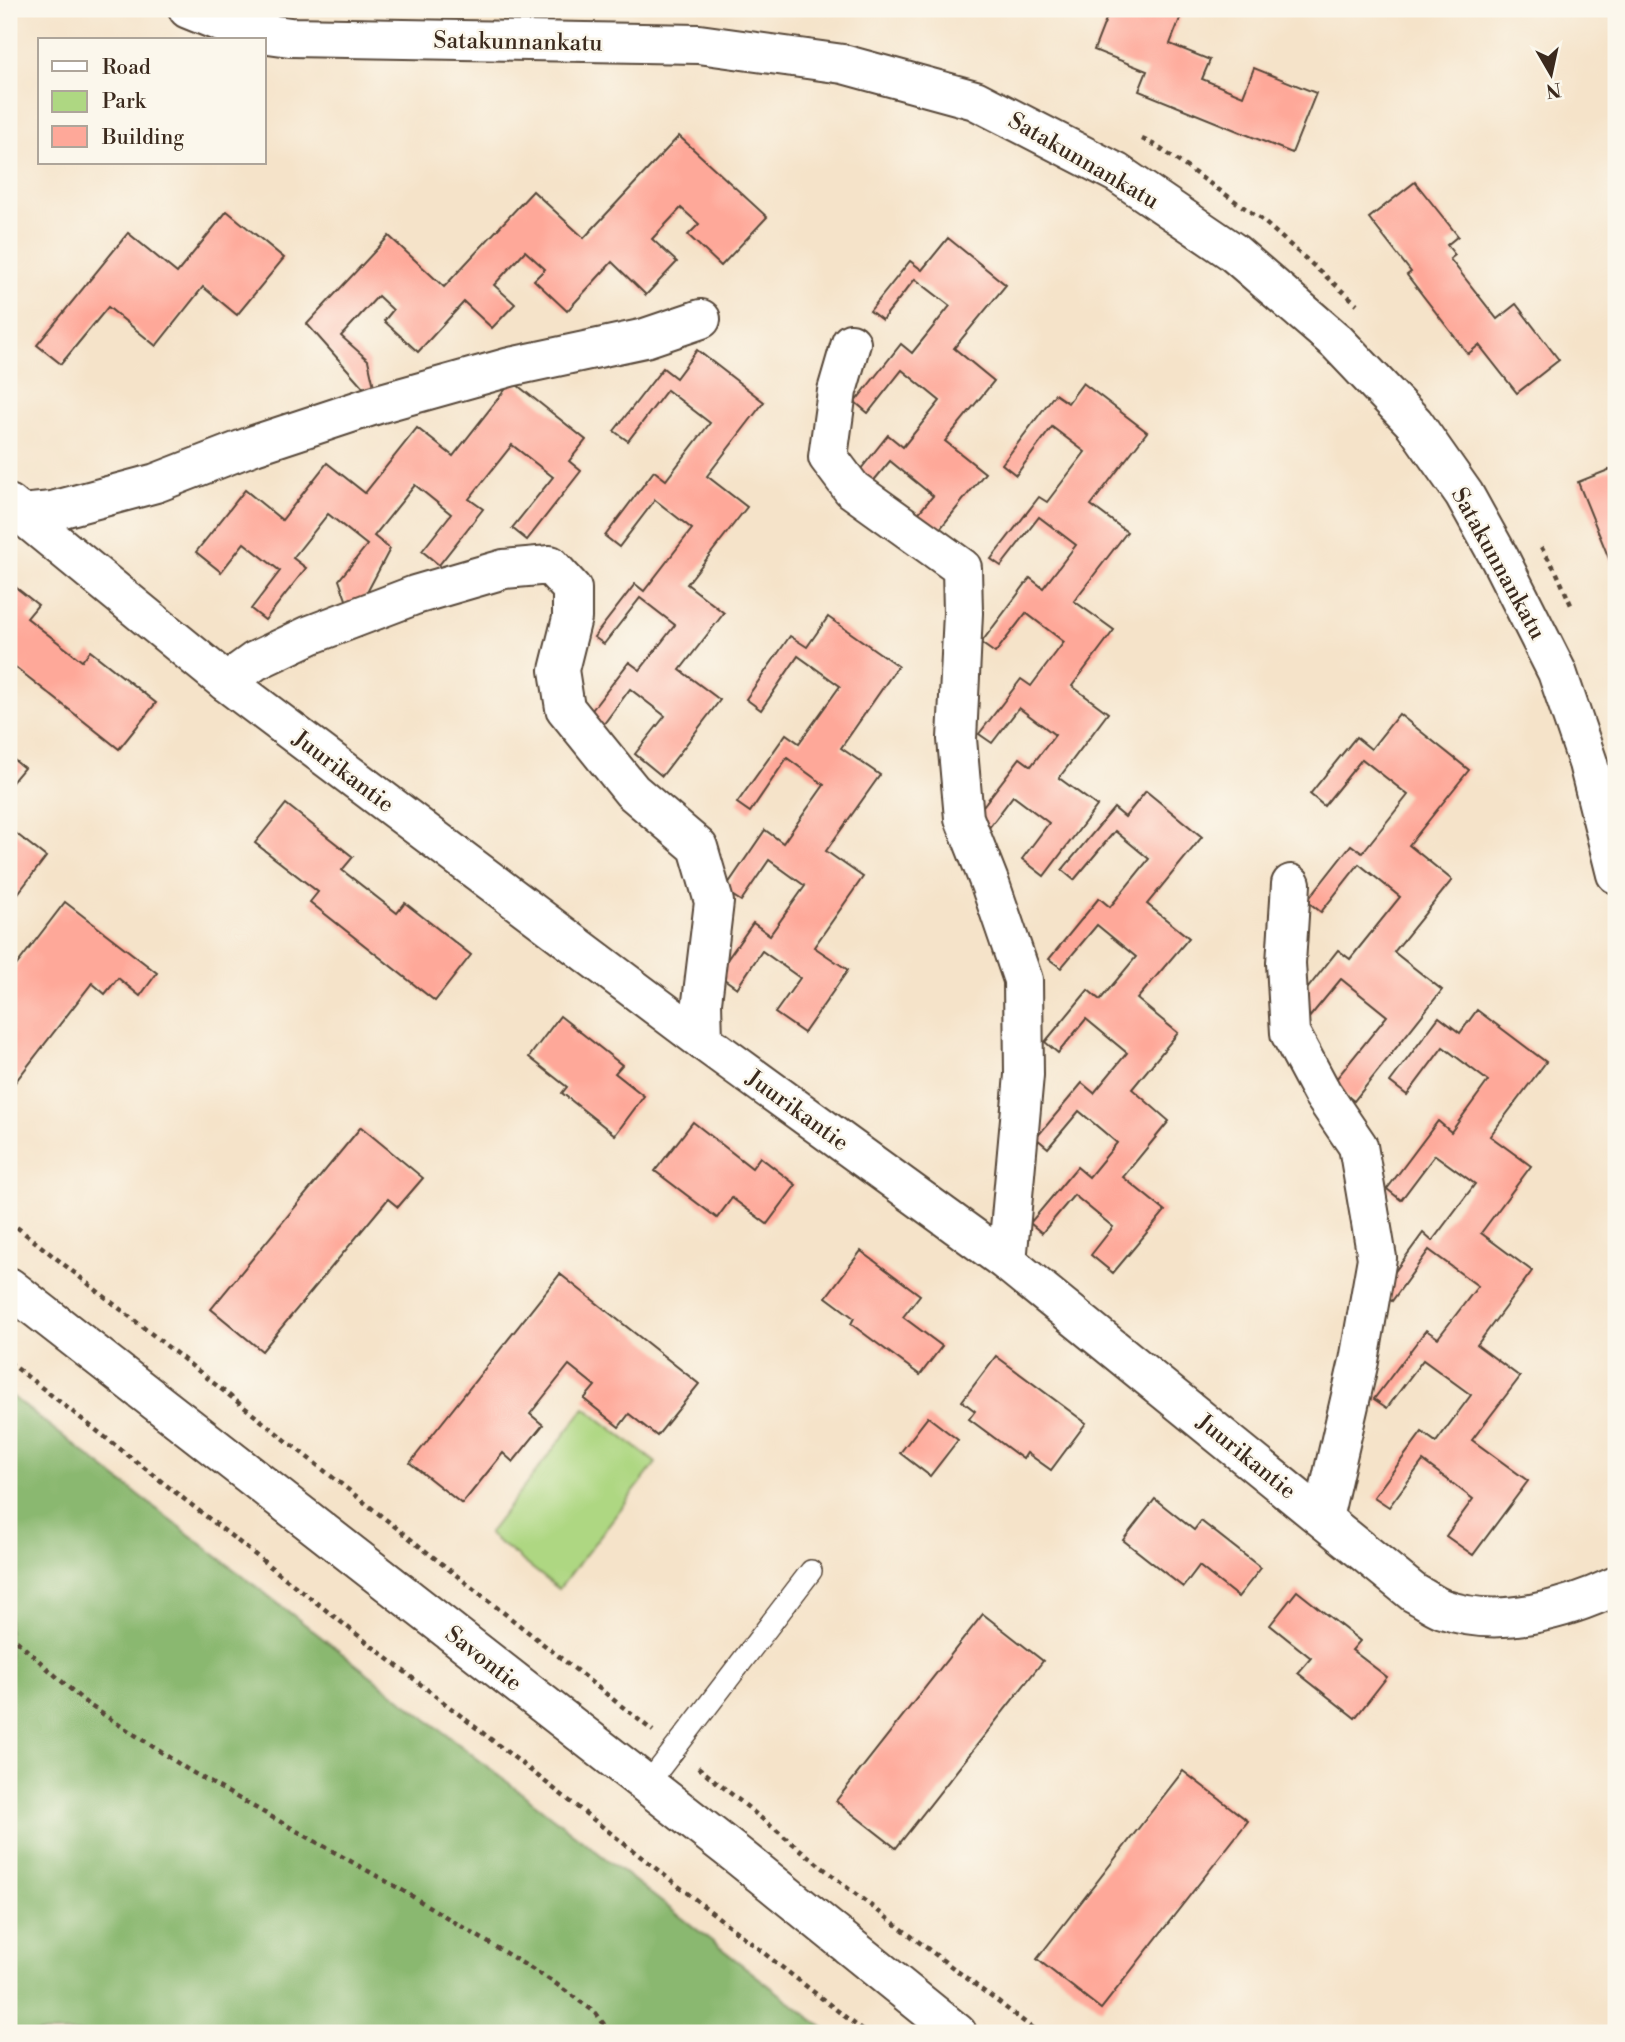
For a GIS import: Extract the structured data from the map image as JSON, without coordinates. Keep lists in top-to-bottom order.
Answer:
{
  "streets": {
    "street": ["Satakunnankatu", "Juurikantie", "Savontie"]
  },
  "legend": ["Road", "Park", "Building"],
  "north": "bottom"
}
